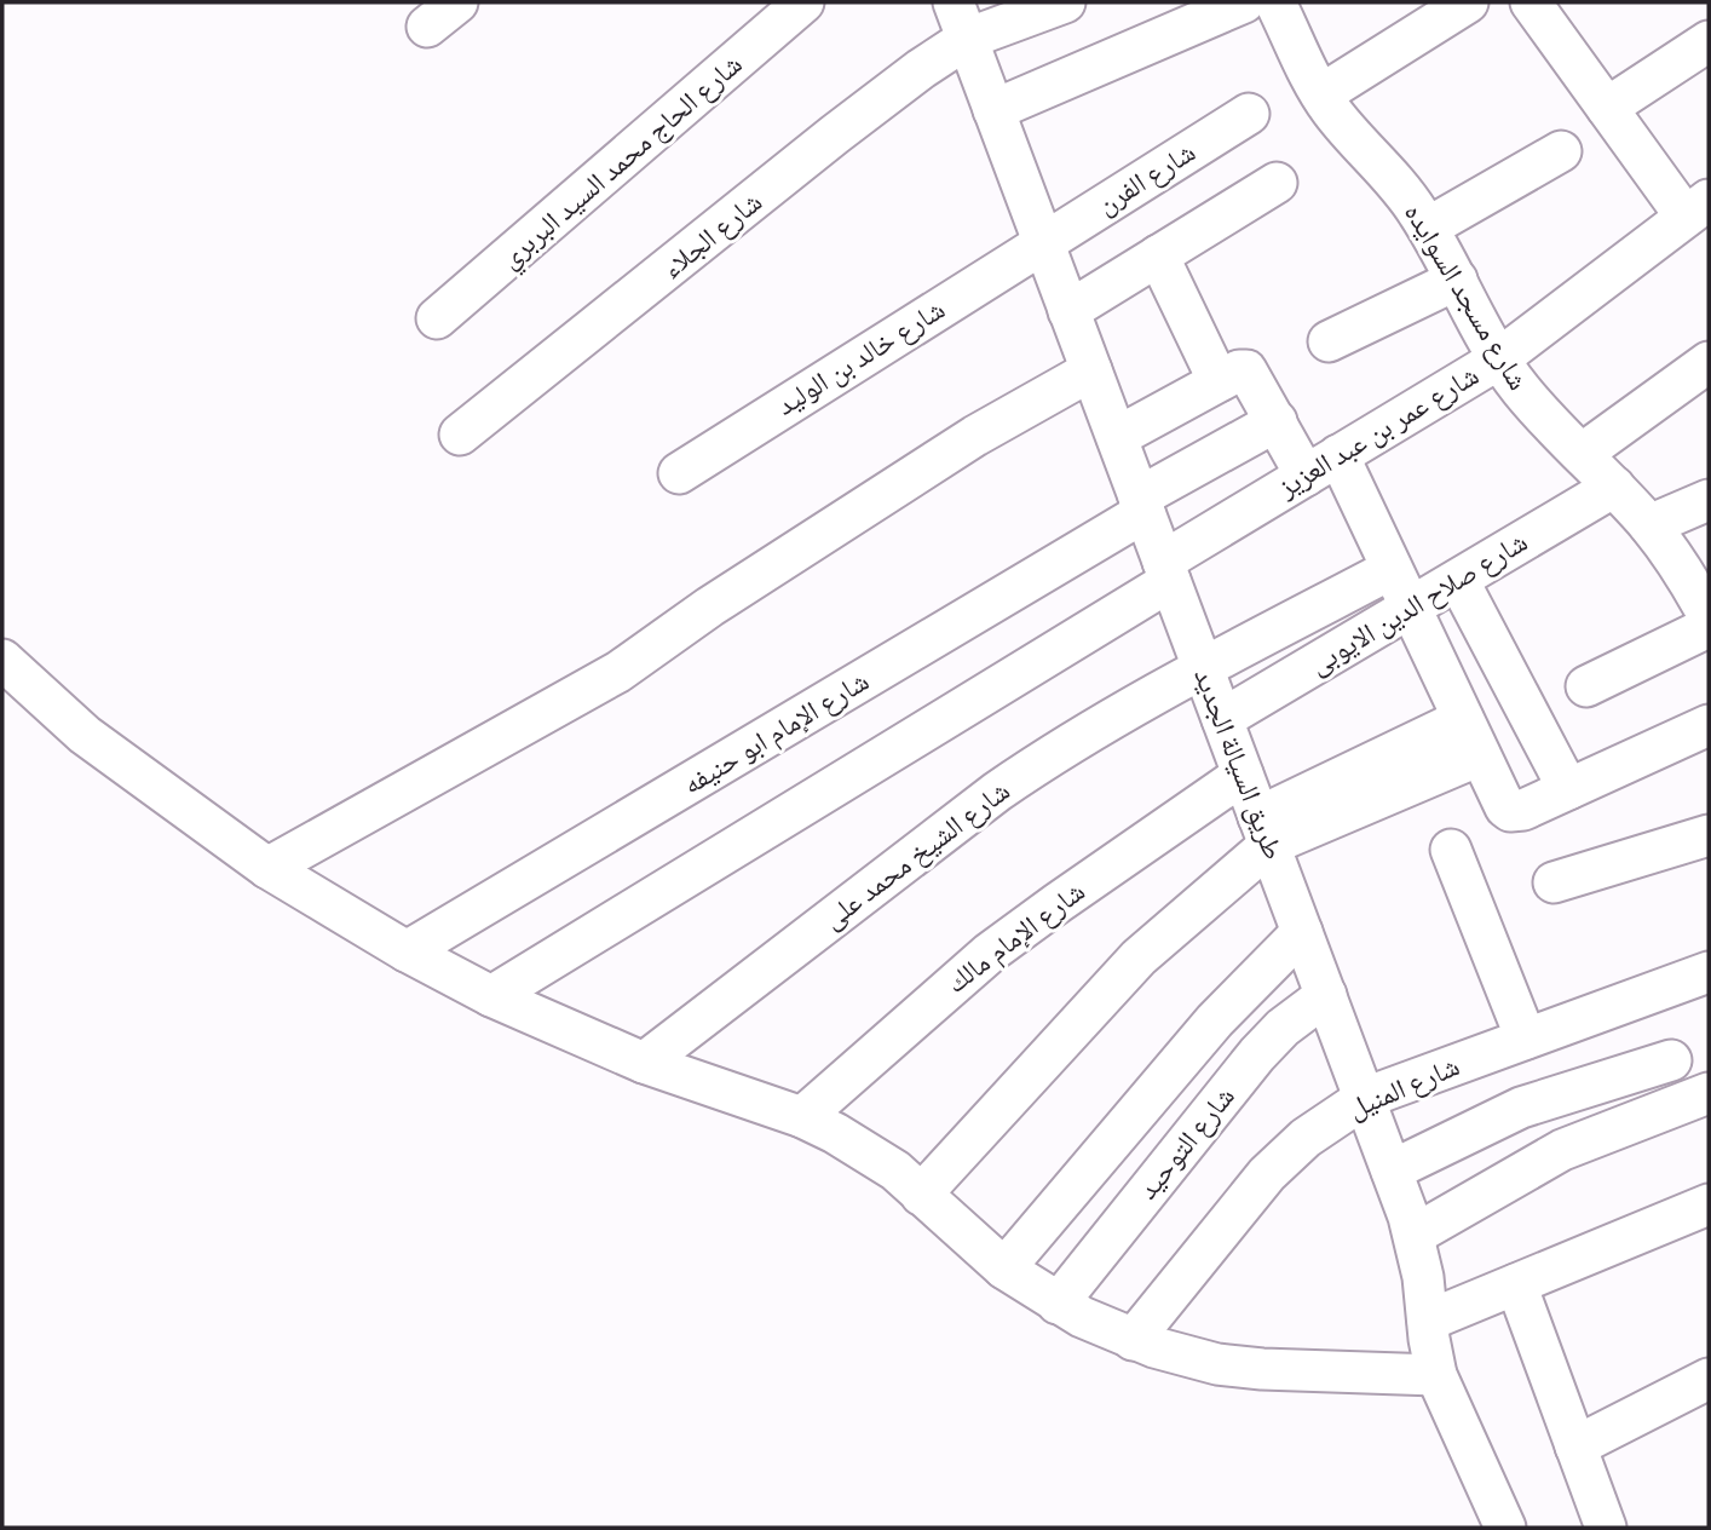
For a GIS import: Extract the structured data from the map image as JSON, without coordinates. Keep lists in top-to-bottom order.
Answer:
{
  "streets": {
    "street": [
      "شارع الحاج محمد السيد البربري",
      "شارع الفرن",
      "شارع الجلاء",
      "شارع مسجد السوايده",
      "شارع خالد بن الوليد",
      "شارع عمر بن عبد العزيز",
      "شارع صلاح الدين الايوبى",
      "شارع الإمام ابو حنيفه",
      "طريق السيالة الجديد",
      "شارع الشيخ محمد على",
      "شارع الإمام مالك",
      "شارع المنيل",
      "شارع التوحيد"
    ]
  },
  "crossings": [
    ["شارع الفرن", "شارع خالد بن الوليد"],
    ["شارع الفرن", "طريق السيالة الجديد"],
    ["شارع الجلاء", "طريق السيالة الجديد"],
    ["شارع مسجد السوايده", "شارع عمر بن عبد العزيز"],
    ["شارع مسجد السوايده", "شارع صلاح الدين الايوبى"],
    ["شارع خالد بن الوليد", "طريق السيالة الجديد"],
    ["شارع عمر بن عبد العزيز", "طريق السيالة الجديد"],
    ["شارع صلاح الدين الايوبى", "طريق السيالة الجديد"],
    ["شارع الإمام ابو حنيفه", "طريق السيالة الجديد"],
    ["طريق السيالة الجديد", "شارع الشيخ محمد على"],
    ["طريق السيالة الجديد", "شارع الإمام مالك"],
    ["طريق السيالة الجديد", "شارع المنيل"],
    ["طريق السيالة الجديد", "شارع التوحيد"]
  ]
}
